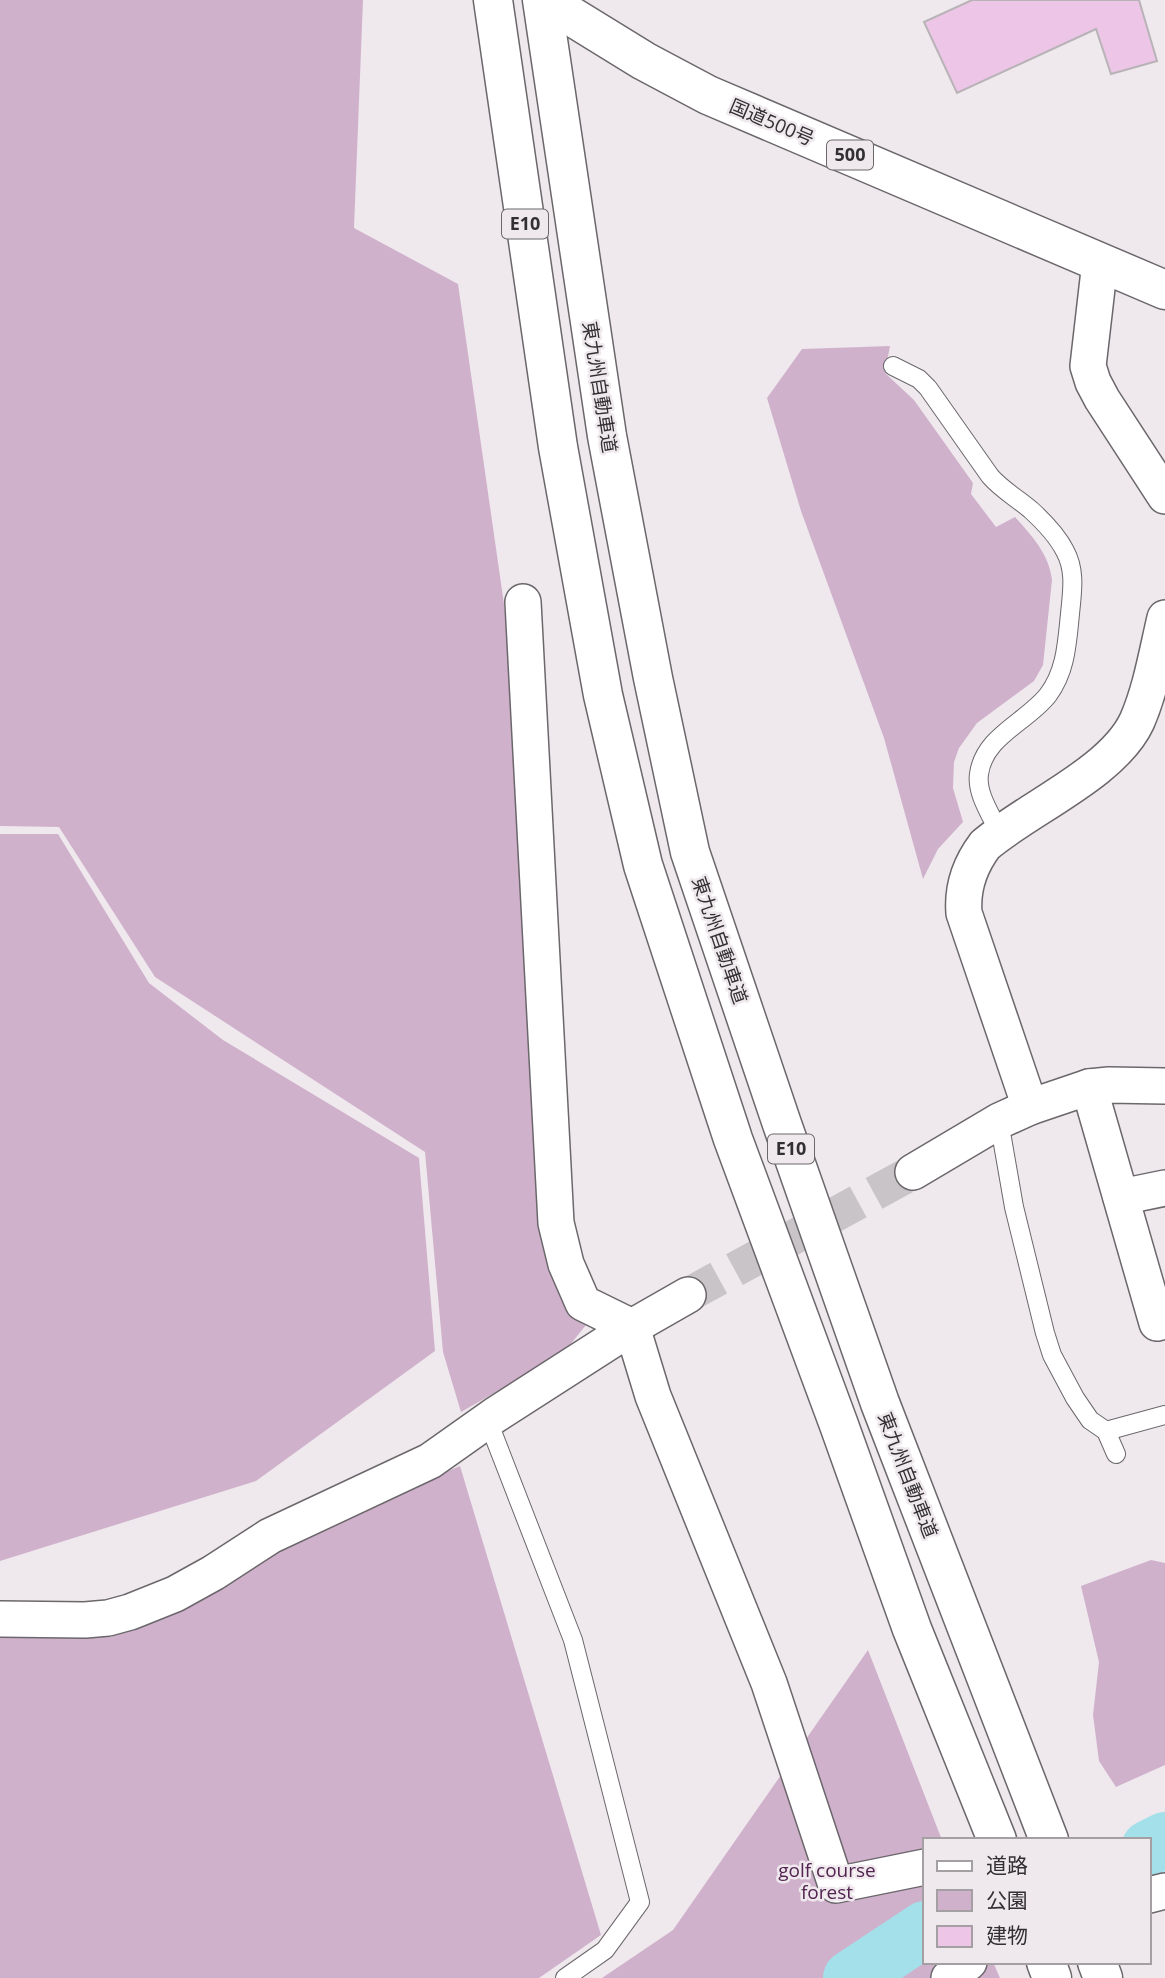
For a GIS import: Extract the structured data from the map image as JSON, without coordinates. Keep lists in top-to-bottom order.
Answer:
{
  "streets": {
    "highway": [
      "国道500号",
      "500",
      "E10",
      "東九州自動車道"
    ]
  },
  "crossings": [
    ["国道500号", "東九州自動車道"]
  ],
  "parks": ["golf course forest"],
  "legend": ["道路", "公園", "建物"]
}
